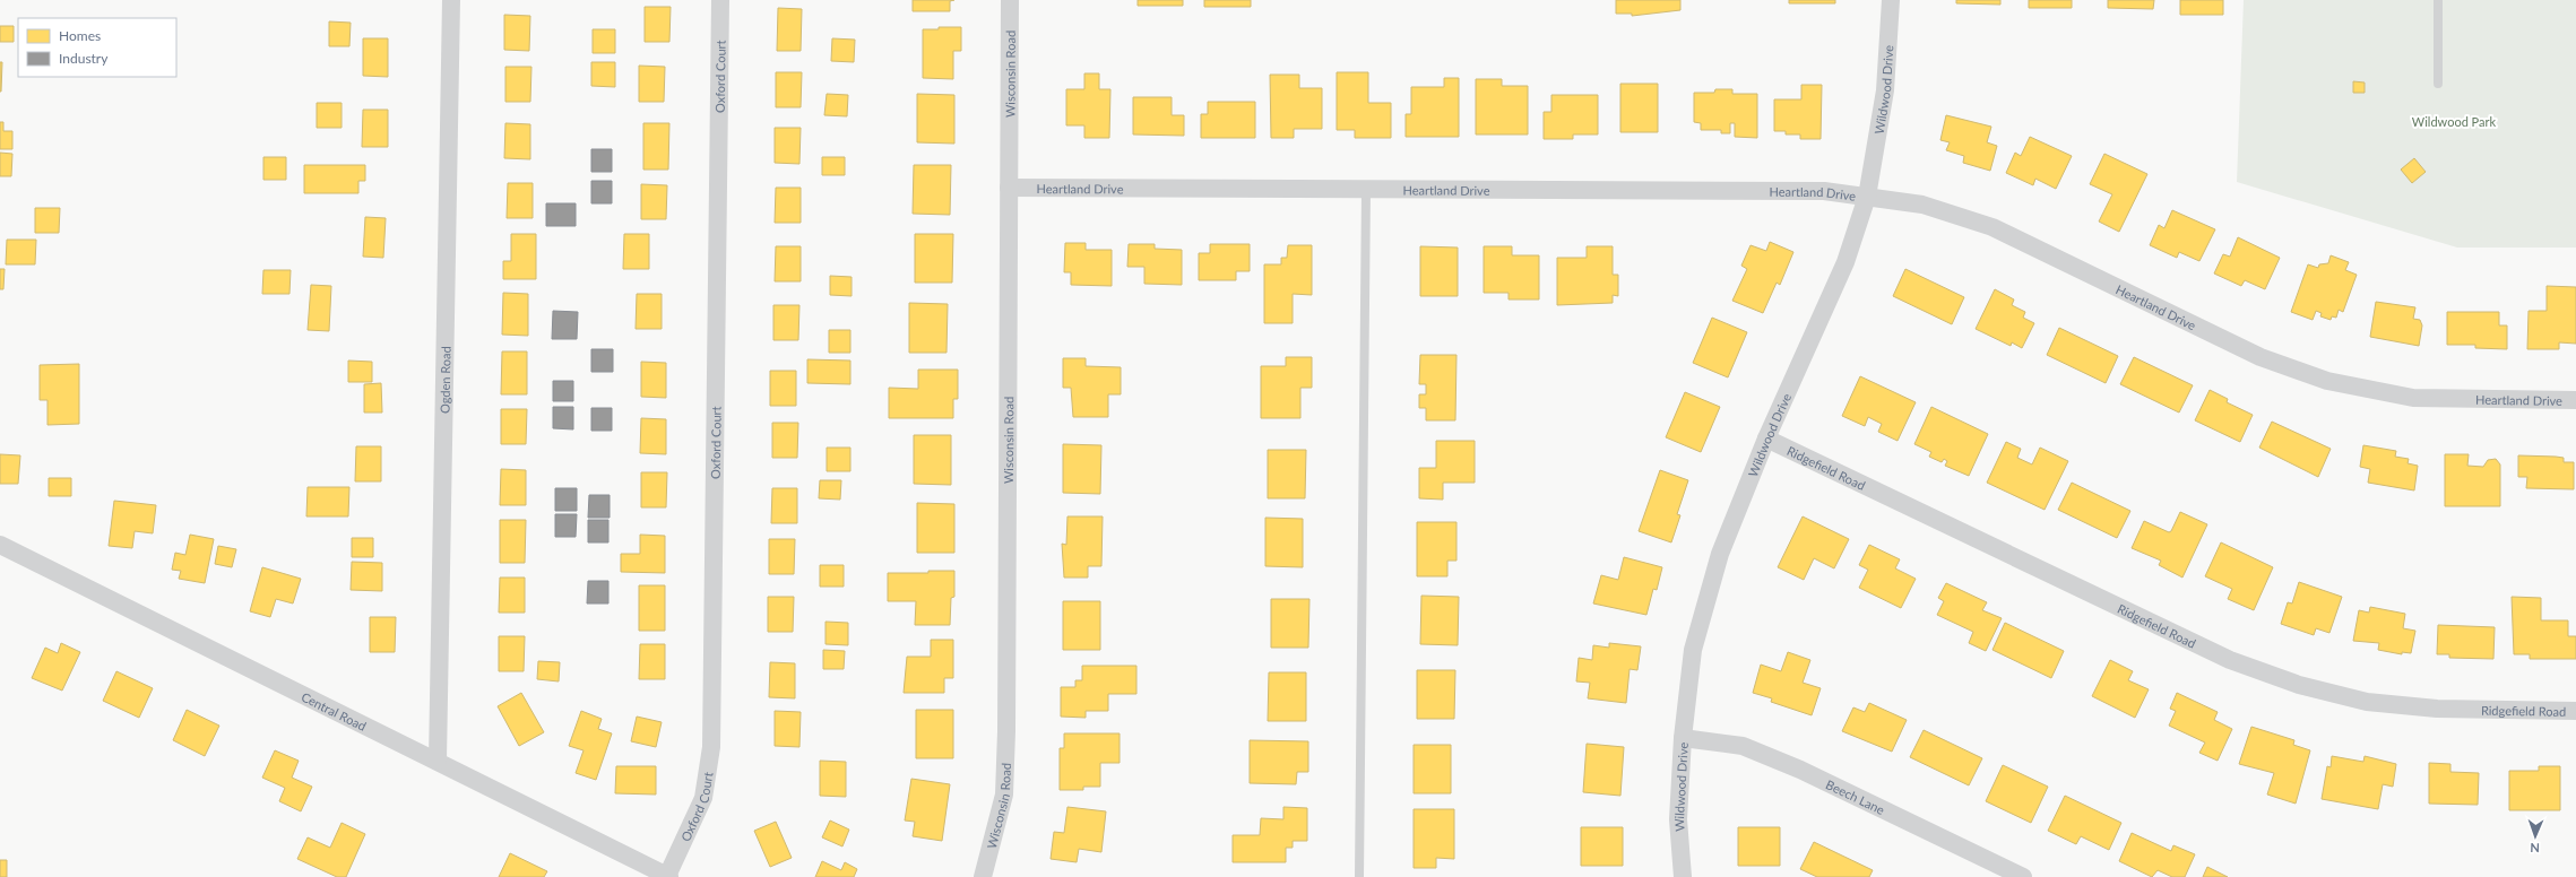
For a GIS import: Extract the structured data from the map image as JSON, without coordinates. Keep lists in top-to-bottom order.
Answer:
{
  "streets": {
    "street": [
      "Wisconsin Road",
      "Oxford Court",
      "Wildwood Drive",
      "Heartland Drive",
      "Ogden Road",
      "Ridgefield Road",
      "Central Road",
      "Beech Lane"
    ]
  },
  "crossings": [
    ["Wisconsin Road", "Heartland Drive"],
    ["Oxford Court", "Central Road"],
    ["Wildwood Drive", "Heartland Drive"],
    ["Wildwood Drive", "Ridgefield Road"],
    ["Wildwood Drive", "Beech Lane"],
    ["Ogden Road", "Central Road"]
  ],
  "parks": ["Wildwood Park"],
  "legend": ["Homes", "Industry"],
  "north": "bottom"
}
